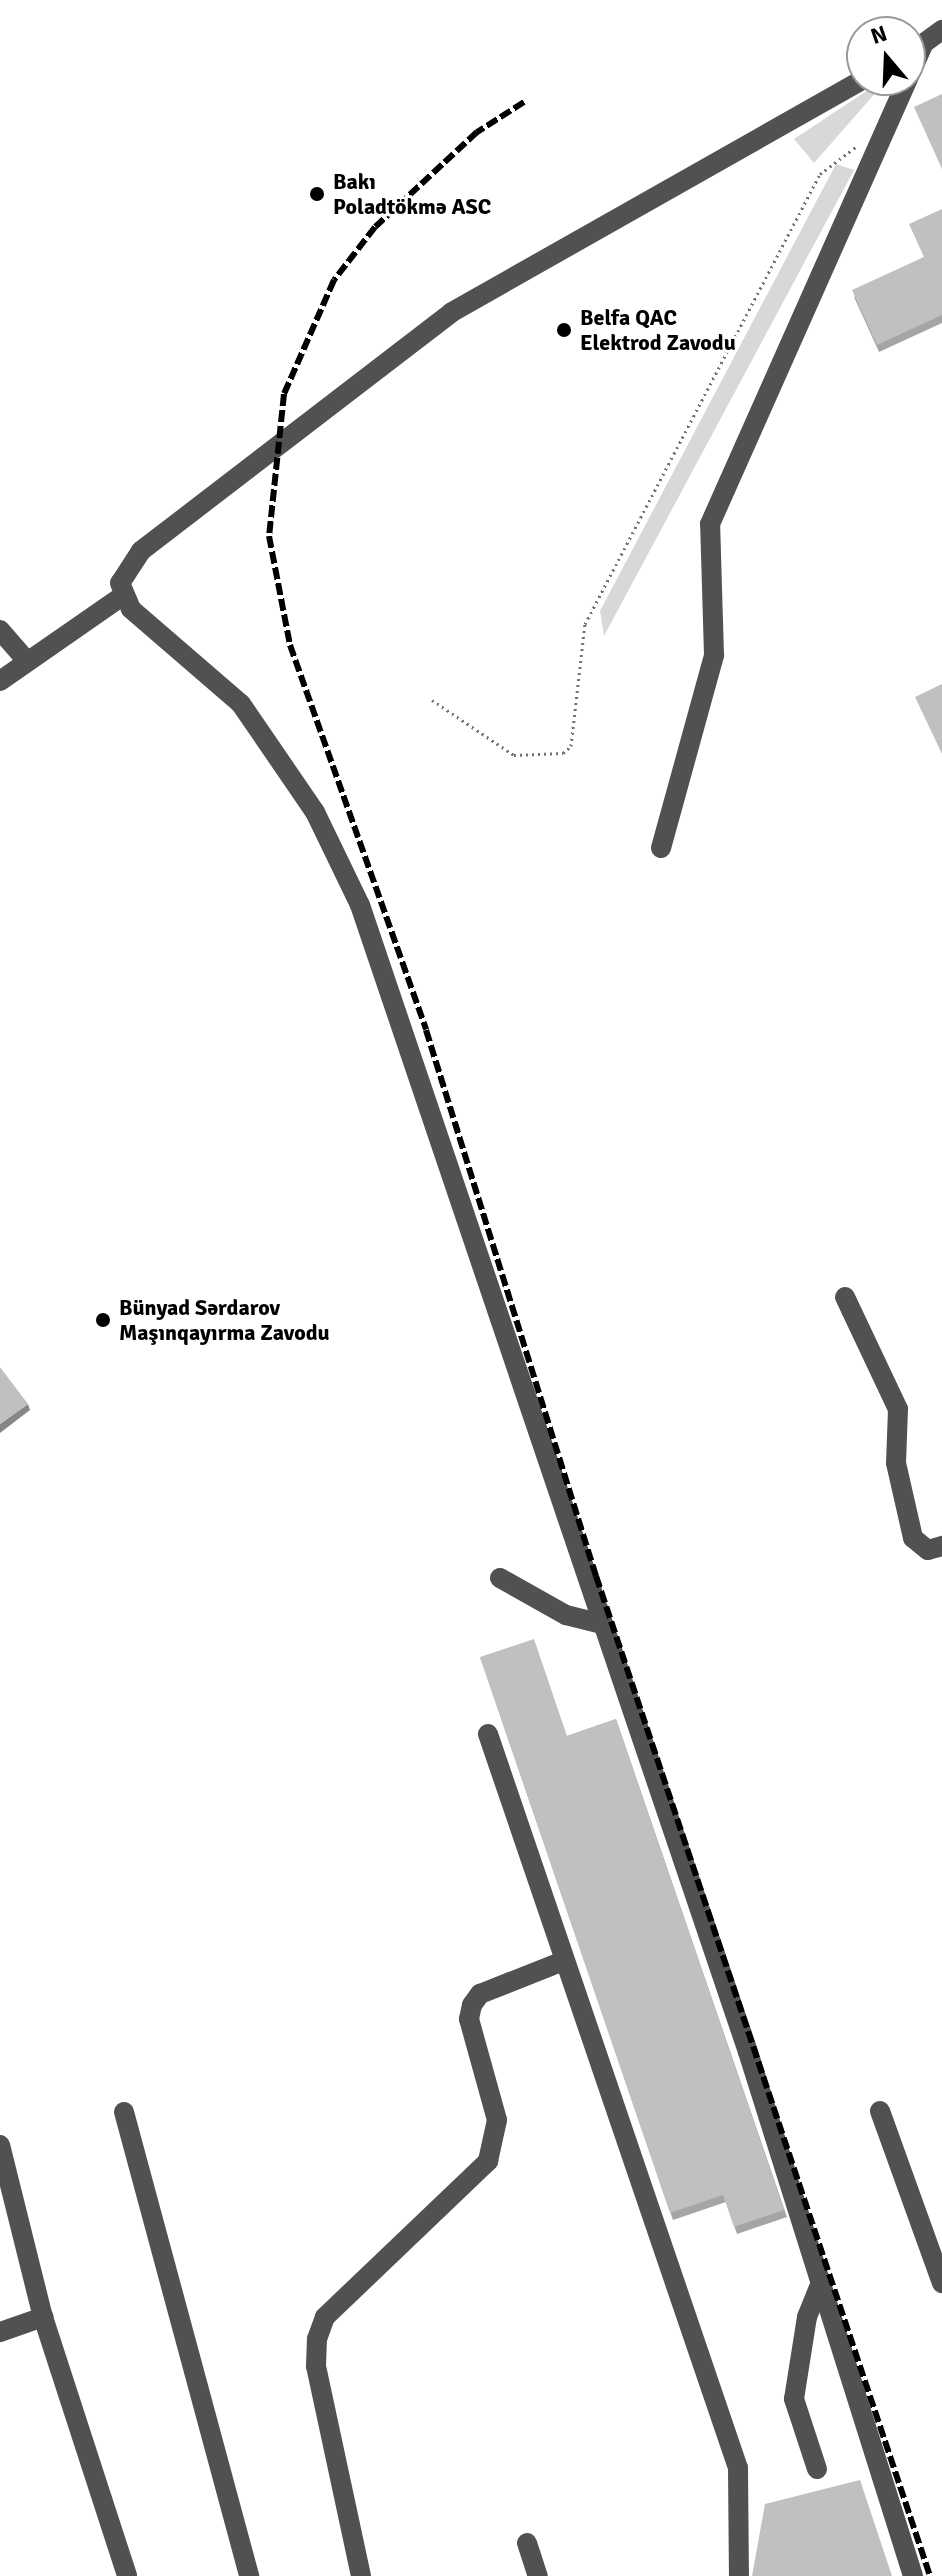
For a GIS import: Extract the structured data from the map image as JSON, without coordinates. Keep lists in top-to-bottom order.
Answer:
{
  "places": ["Bakı Poladtökmə ASC", "Belfa QAC Elektrod Zavodu", "Bünyad Sərdarov Maşınqayırma Zavodu"],
  "north": "top"
}
